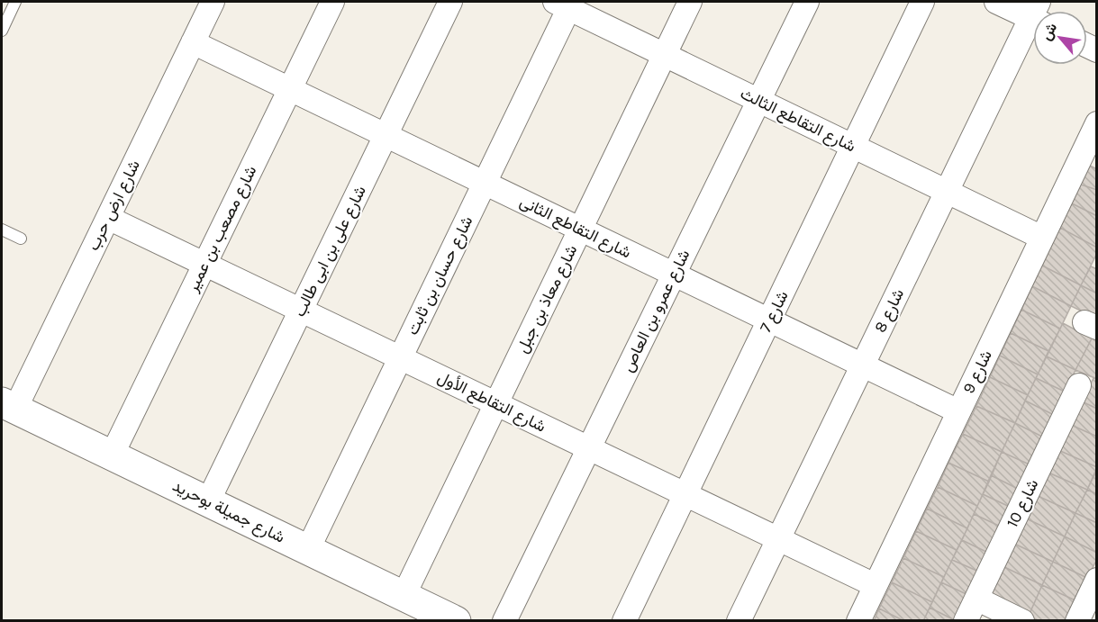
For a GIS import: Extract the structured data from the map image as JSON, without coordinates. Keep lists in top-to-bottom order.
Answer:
{
  "streets": {
    "main road": ["شارع جميلة بوحريد"],
    "street": [
      "شارع التقاطع الثالث",
      "شارع ارض حرب",
      "شارع التقاطع الثانى",
      "شارع مصعب بن عمير",
      "شارع على بن ابى طالب",
      "شارع حسان بن ثابت",
      "شارع معاذ بن جبل",
      "شارع عمرو بن العاص",
      "شارع 8",
      "شارع 7",
      "شارع 9",
      "شارع التقاطع الأول",
      "شارع 10"
    ]
  },
  "crossings": [
    ["شارع التقاطع الثالث", "شارع حسان بن ثابت"],
    ["شارع التقاطع الثالث", "شارع معاذ بن جبل"],
    ["شارع التقاطع الثالث", "شارع عمرو بن العاص"],
    ["شارع التقاطع الثالث", "شارع 8"],
    ["شارع التقاطع الثالث", "شارع 7"],
    ["شارع التقاطع الثالث", "شارع 9"],
    ["شارع ارض حرب", "شارع التقاطع الثانى"],
    ["شارع ارض حرب", "شارع التقاطع الأول"],
    ["شارع ارض حرب", "شارع جميلة بوحريد"],
    ["شارع التقاطع الثانى", "شارع مصعب بن عمير"],
    ["شارع التقاطع الثانى", "شارع على بن ابى طالب"],
    ["شارع التقاطع الثانى", "شارع حسان بن ثابت"],
    ["شارع التقاطع الثانى", "شارع معاذ بن جبل"],
    ["شارع التقاطع الثانى", "شارع عمرو بن العاص"],
    ["شارع التقاطع الثانى", "شارع 8"],
    ["شارع التقاطع الثانى", "شارع 7"],
    ["شارع التقاطع الثانى", "شارع 9"],
    ["شارع مصعب بن عمير", "شارع التقاطع الأول"],
    ["شارع مصعب بن عمير", "شارع جميلة بوحريد"],
    ["شارع على بن ابى طالب", "شارع التقاطع الأول"],
    ["شارع على بن ابى طالب", "شارع جميلة بوحريد"],
    ["شارع حسان بن ثابت", "شارع التقاطع الأول"],
    ["شارع حسان بن ثابت", "شارع جميلة بوحريد"],
    ["شارع معاذ بن جبل", "شارع التقاطع الأول"],
    ["شارع معاذ بن جبل", "شارع جميلة بوحريد"],
    ["شارع عمرو بن العاص", "شارع التقاطع الأول"],
    ["شارع 8", "شارع التقاطع الأول"],
    ["شارع 7", "شارع التقاطع الأول"],
    ["شارع 9", "شارع التقاطع الأول"]
  ],
  "north": "top left"
}
